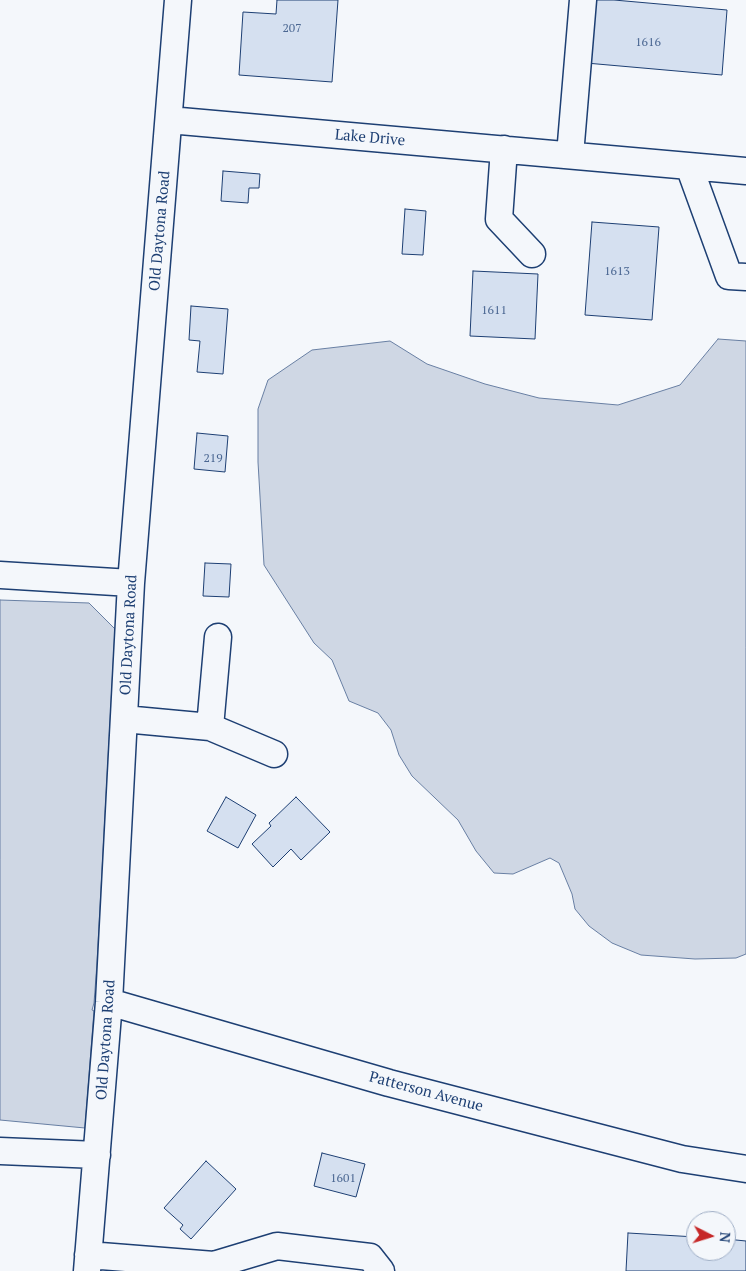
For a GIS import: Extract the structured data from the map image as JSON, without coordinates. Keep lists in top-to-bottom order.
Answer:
{
  "streets": {
    "street": ["Lake Drive", "Old Daytona Road", "Patterson Avenue"]
  },
  "crossings": [
    ["Lake Drive", "Old Daytona Road"],
    ["Old Daytona Road", "Patterson Avenue"]
  ],
  "house_numbers": [
    "207",
    "1616",
    "1613",
    "1611",
    "219",
    "1601"
  ],
  "north": "right"
}
